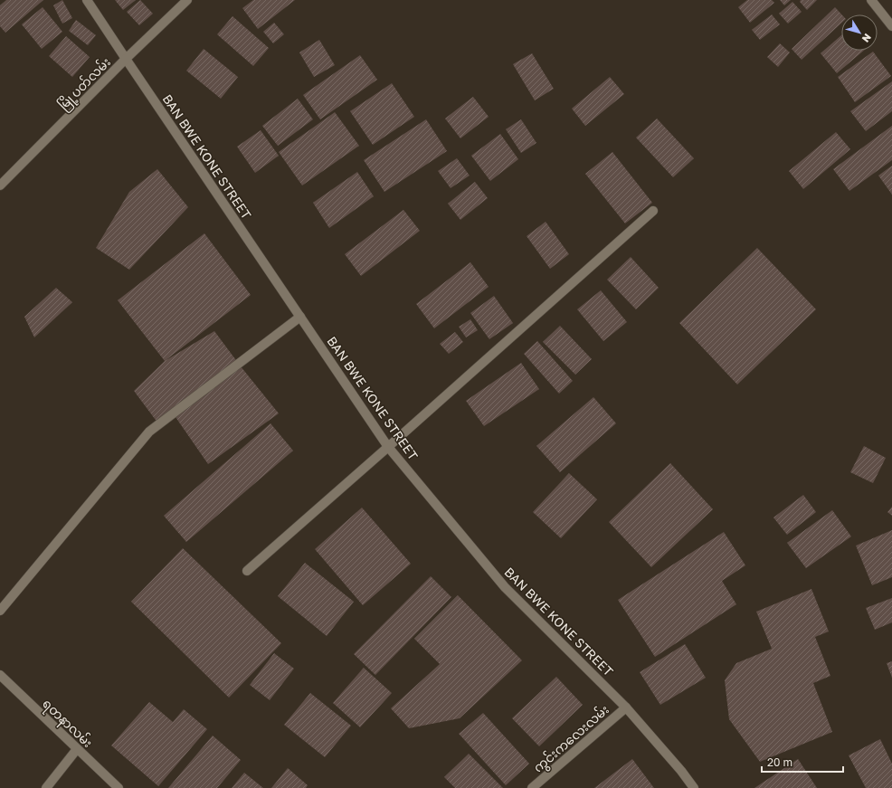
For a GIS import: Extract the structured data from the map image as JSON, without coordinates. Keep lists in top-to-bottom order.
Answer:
{
  "streets": {
    "street": [
      "မြို့ပတ်လမ်း",
      "BAN BWE KONE STREET",
      "ရတနာလမ်း",
      "ကွင်းကလေးလမ်း"
    ]
  },
  "crossings": [
    ["မြို့ပတ်လမ်း", "BAN BWE KONE STREET"],
    ["BAN BWE KONE STREET", "ကွင်းကလေးလမ်း"]
  ],
  "scale_bar": "20 m",
  "north": "bottom right"
}
